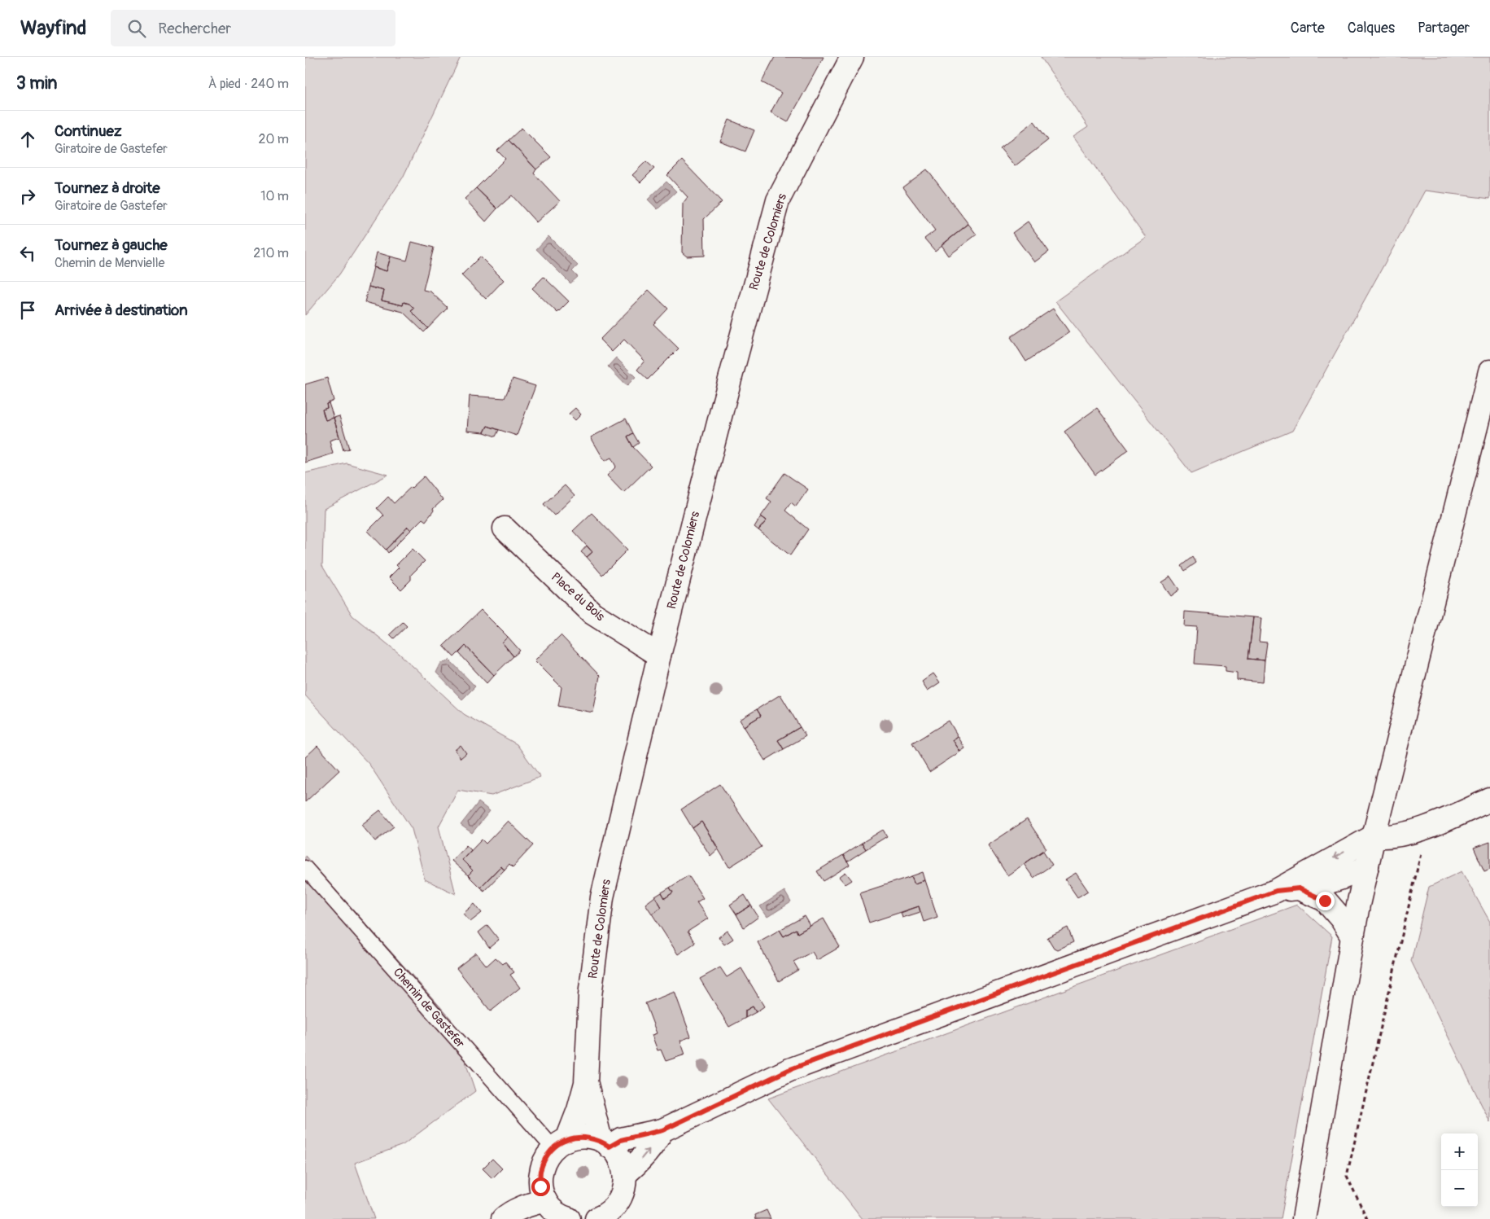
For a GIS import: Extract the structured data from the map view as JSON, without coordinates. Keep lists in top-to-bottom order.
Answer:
{
  "streets": {
    "street": ["Route de Colomiers", "Place du Bois"],
    "lane": ["Chemin de Gastefer"]
  },
  "crossings": [
    ["Route de Colomiers", "Place du Bois"],
    ["Route de Colomiers", "Chemin de Gastefer"]
  ],
  "page": {
    "header": "Wayfind",
    "search": "Rechercher",
    "nav": ["Carte", "Calques", "Partager"],
    "heading": ["3 min", "À pied · 240 m"],
    "list": [
      ["Continuez", "Giratoire de Gastefer", "20 m"],
      ["Tournez à droite", "Giratoire de Gastefer", "10 m"],
      ["Tournez à gauche", "Chemin de Menvielle", "210 m"],
      "Arrivée à destination"
    ],
    "map_buttons": ["+", "−"]
  }
}
